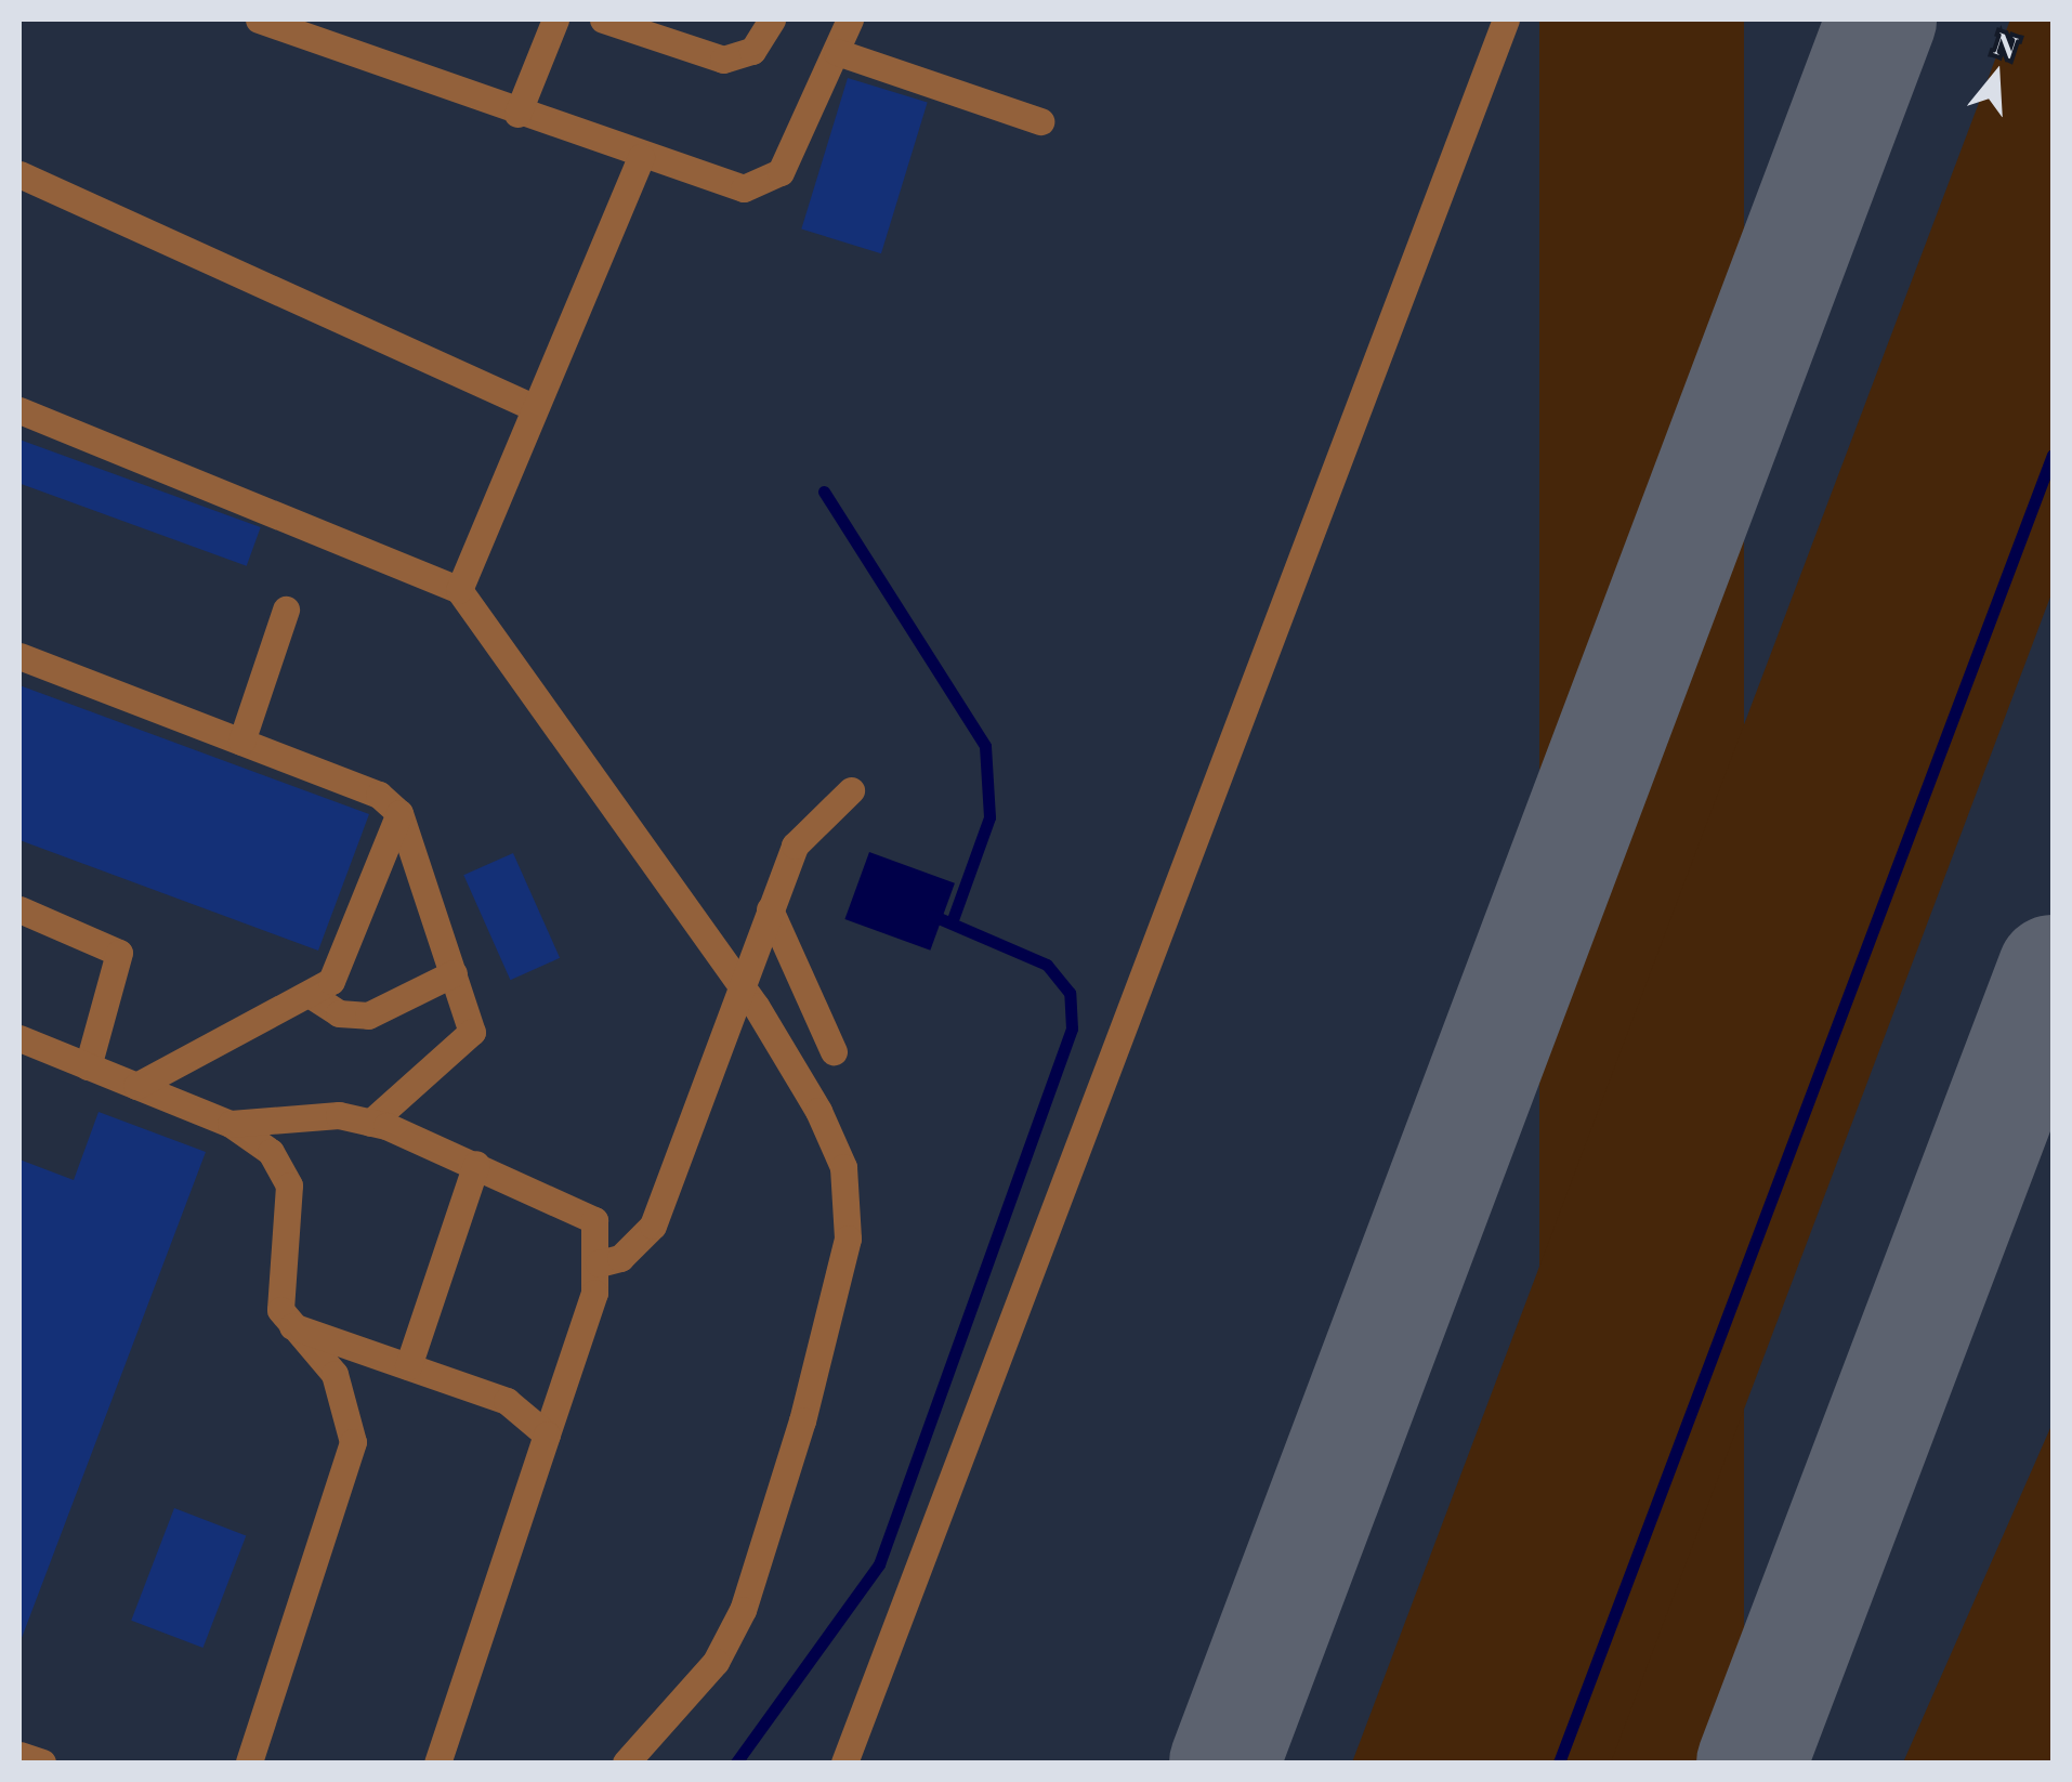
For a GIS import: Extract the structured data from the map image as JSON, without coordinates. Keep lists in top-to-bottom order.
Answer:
{
  "north": "top"
}
